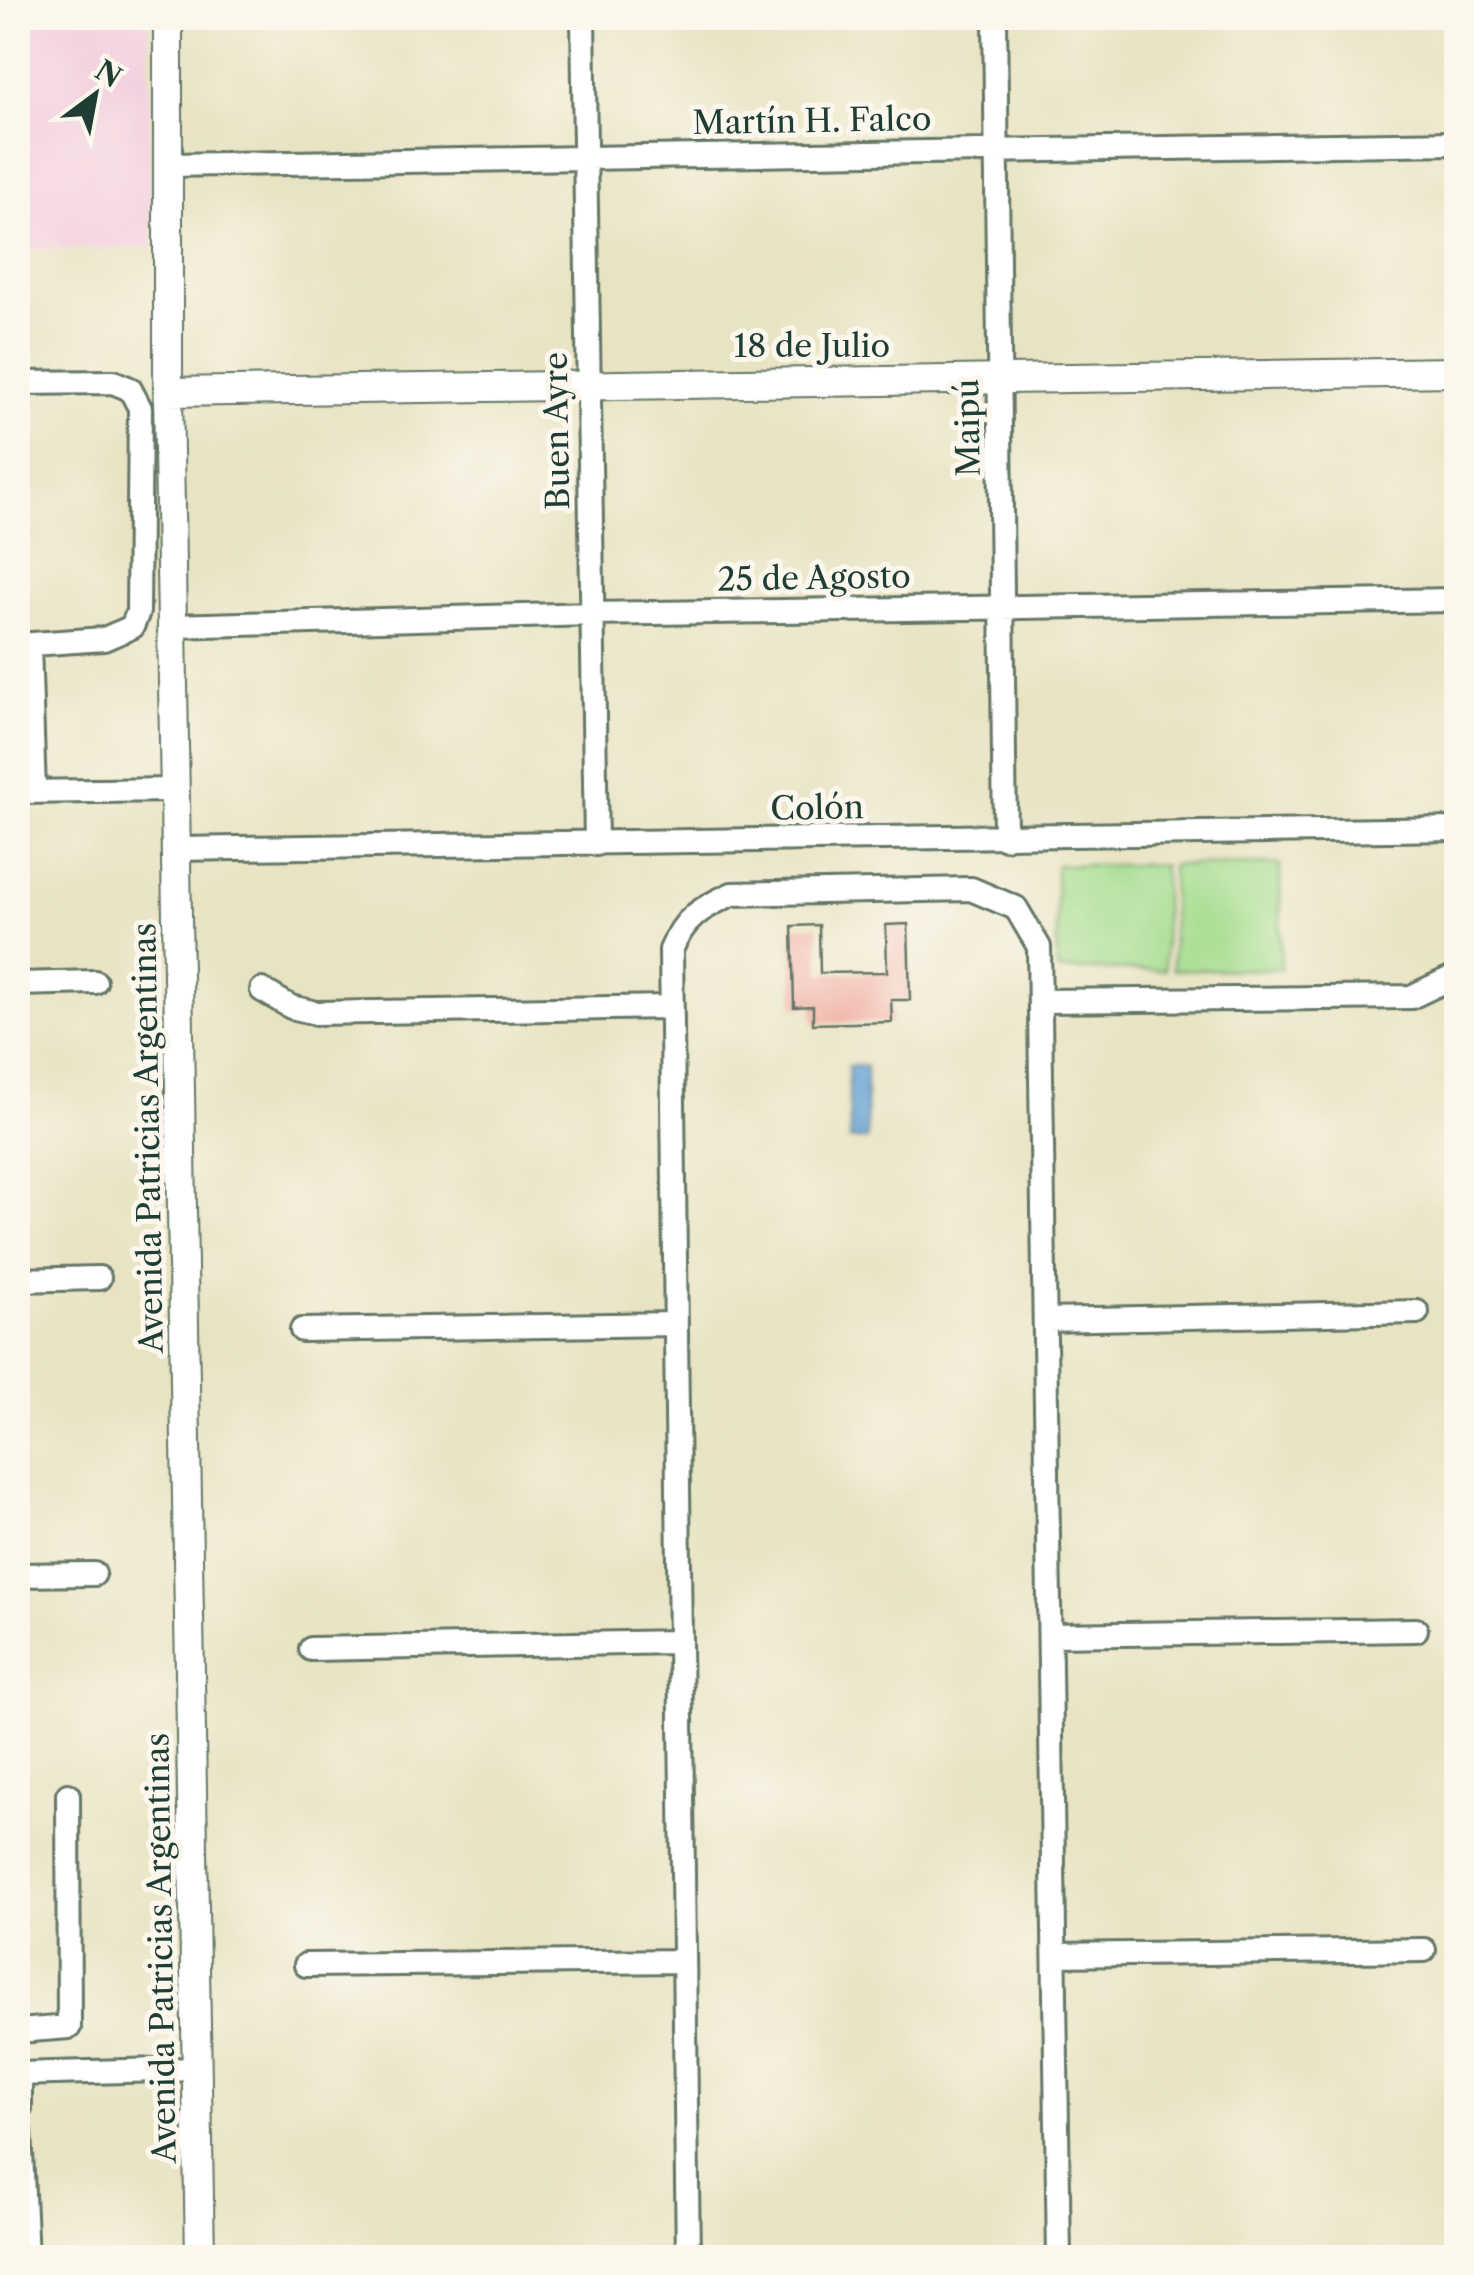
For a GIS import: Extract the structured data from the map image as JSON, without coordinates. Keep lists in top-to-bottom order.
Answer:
{
  "streets": {
    "street": [
      "Martín H. Falco",
      "18 de Julio",
      "Maipú",
      "Buen Ayre",
      "25 de Agosto",
      "Colón",
      "Avenida Patricias Argentinas"
    ]
  },
  "crossings": [
    ["Martín H. Falco", "Maipú"],
    ["Martín H. Falco", "Buen Ayre"],
    ["Martín H. Falco", "Avenida Patricias Argentinas"],
    ["18 de Julio", "Maipú"],
    ["18 de Julio", "Buen Ayre"],
    ["18 de Julio", "Avenida Patricias Argentinas"],
    ["Maipú", "25 de Agosto"],
    ["Maipú", "Colón"],
    ["Buen Ayre", "25 de Agosto"],
    ["Buen Ayre", "Colón"],
    ["25 de Agosto", "Avenida Patricias Argentinas"],
    ["Colón", "Avenida Patricias Argentinas"]
  ],
  "north": "top right"
}
